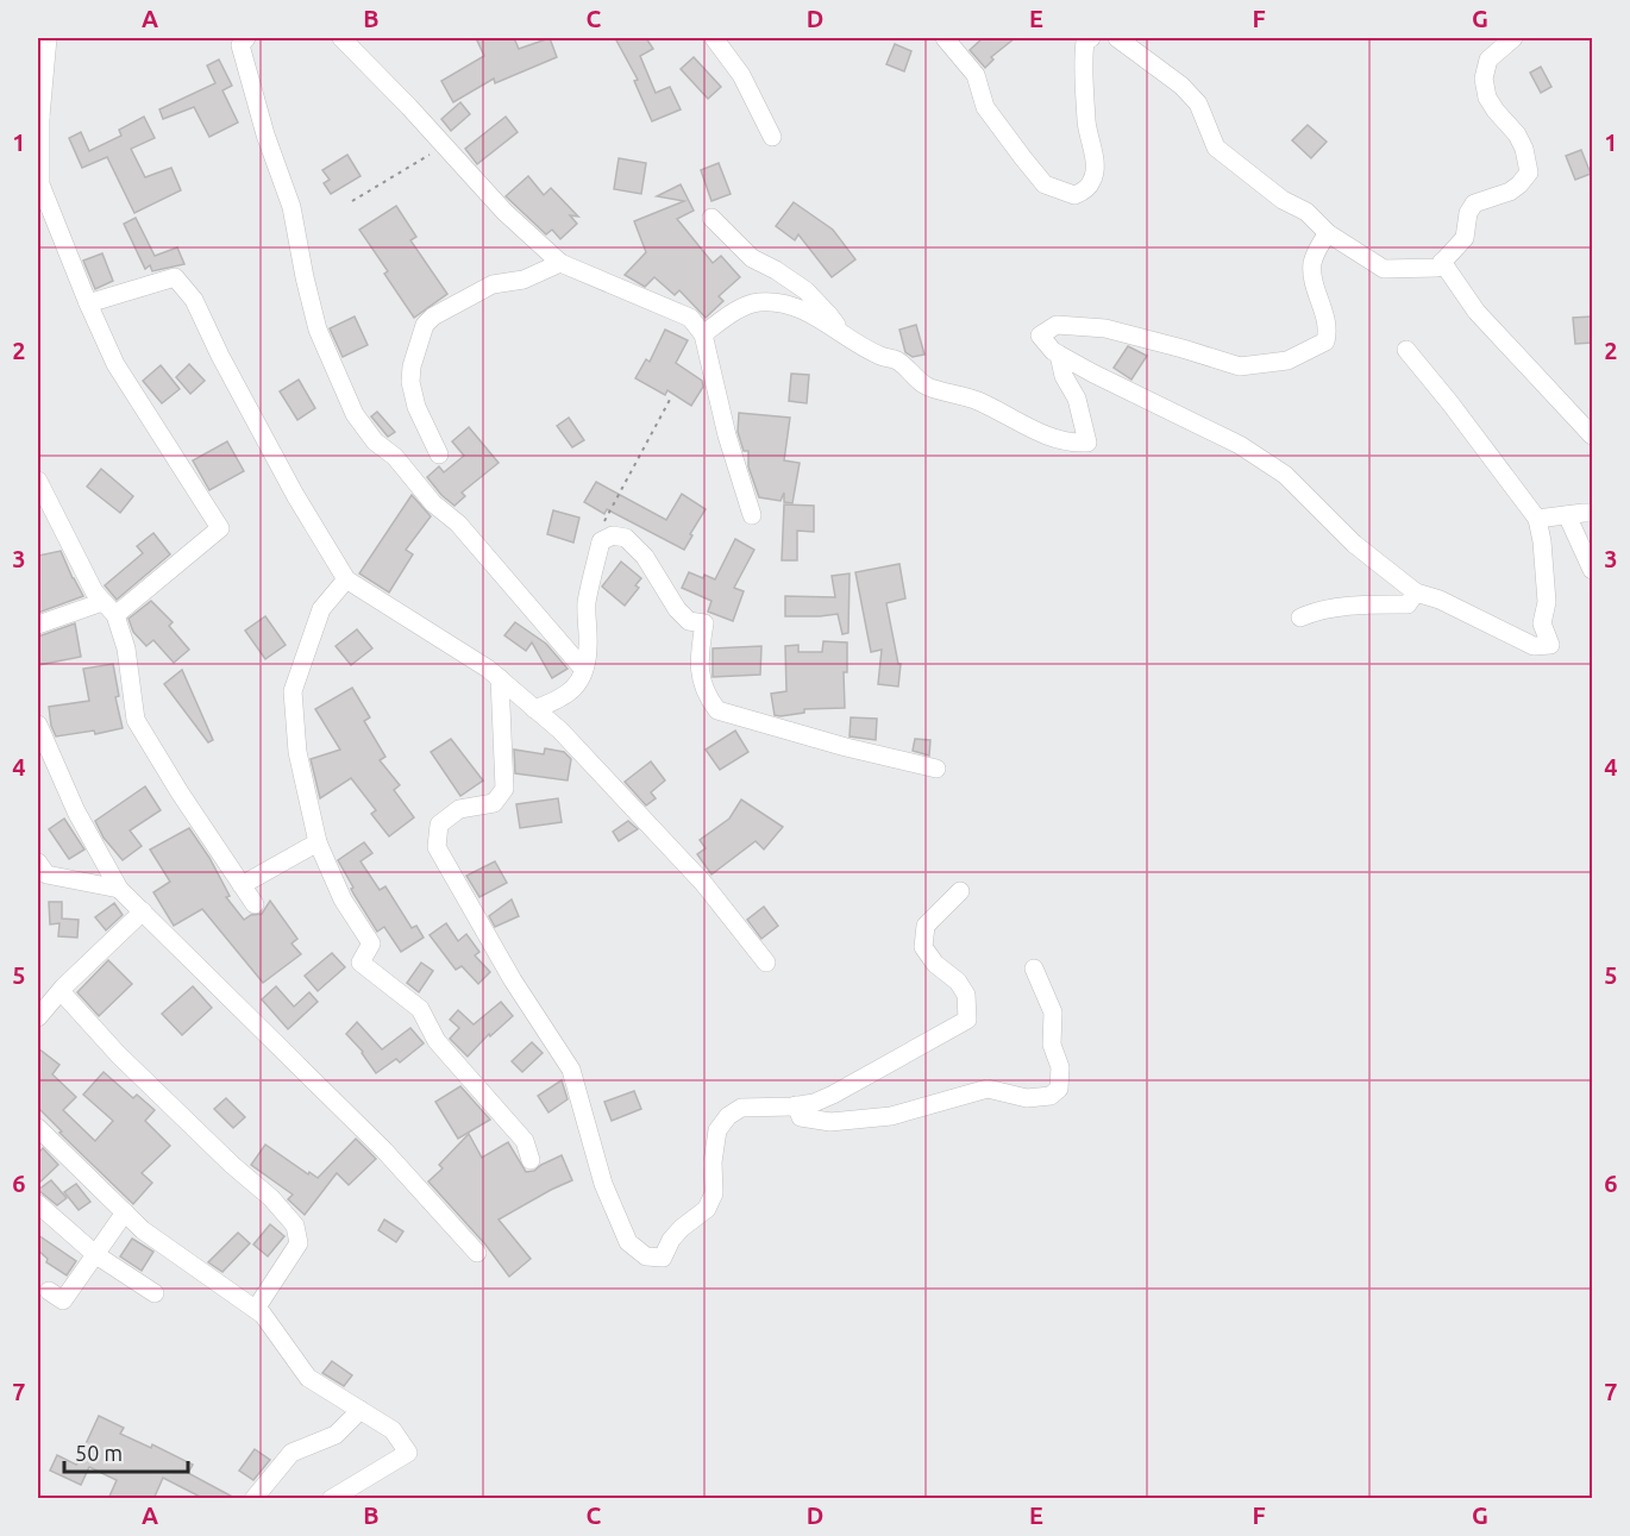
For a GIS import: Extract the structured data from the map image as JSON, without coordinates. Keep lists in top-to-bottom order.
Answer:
{
  "scale_bar": "50 m",
  "grid": {
    "columns": [
      "A",
      "B",
      "C",
      "D",
      "E",
      "F",
      "G"
    ],
    "rows": [
      "1",
      "2",
      "3",
      "4",
      "5",
      "6",
      "7"
    ]
  }
}
